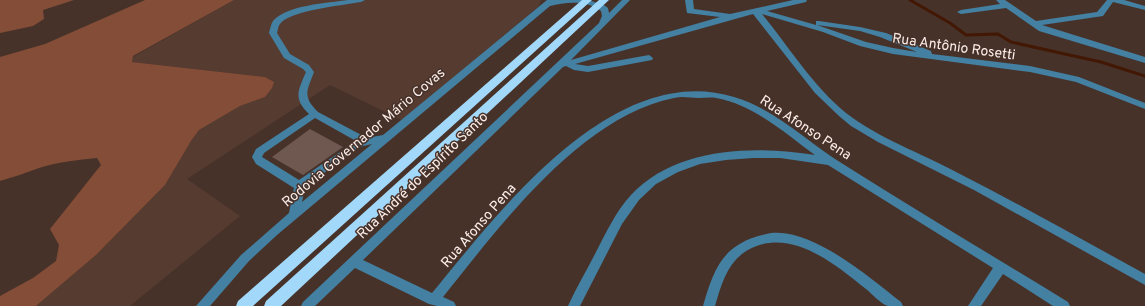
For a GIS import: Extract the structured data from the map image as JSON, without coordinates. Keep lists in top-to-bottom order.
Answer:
{
  "streets": {
    "street": [
      "Rua Antônio Rosetti",
      "Rua Afonso Pena",
      "Rodovia Governador Mário Covas",
      "Rua André do Espírito Santo"
    ]
  },
  "crossings": [
    ["Rua Antônio Rosetti", "Rua André do Espírito Santo"]
  ]
}
